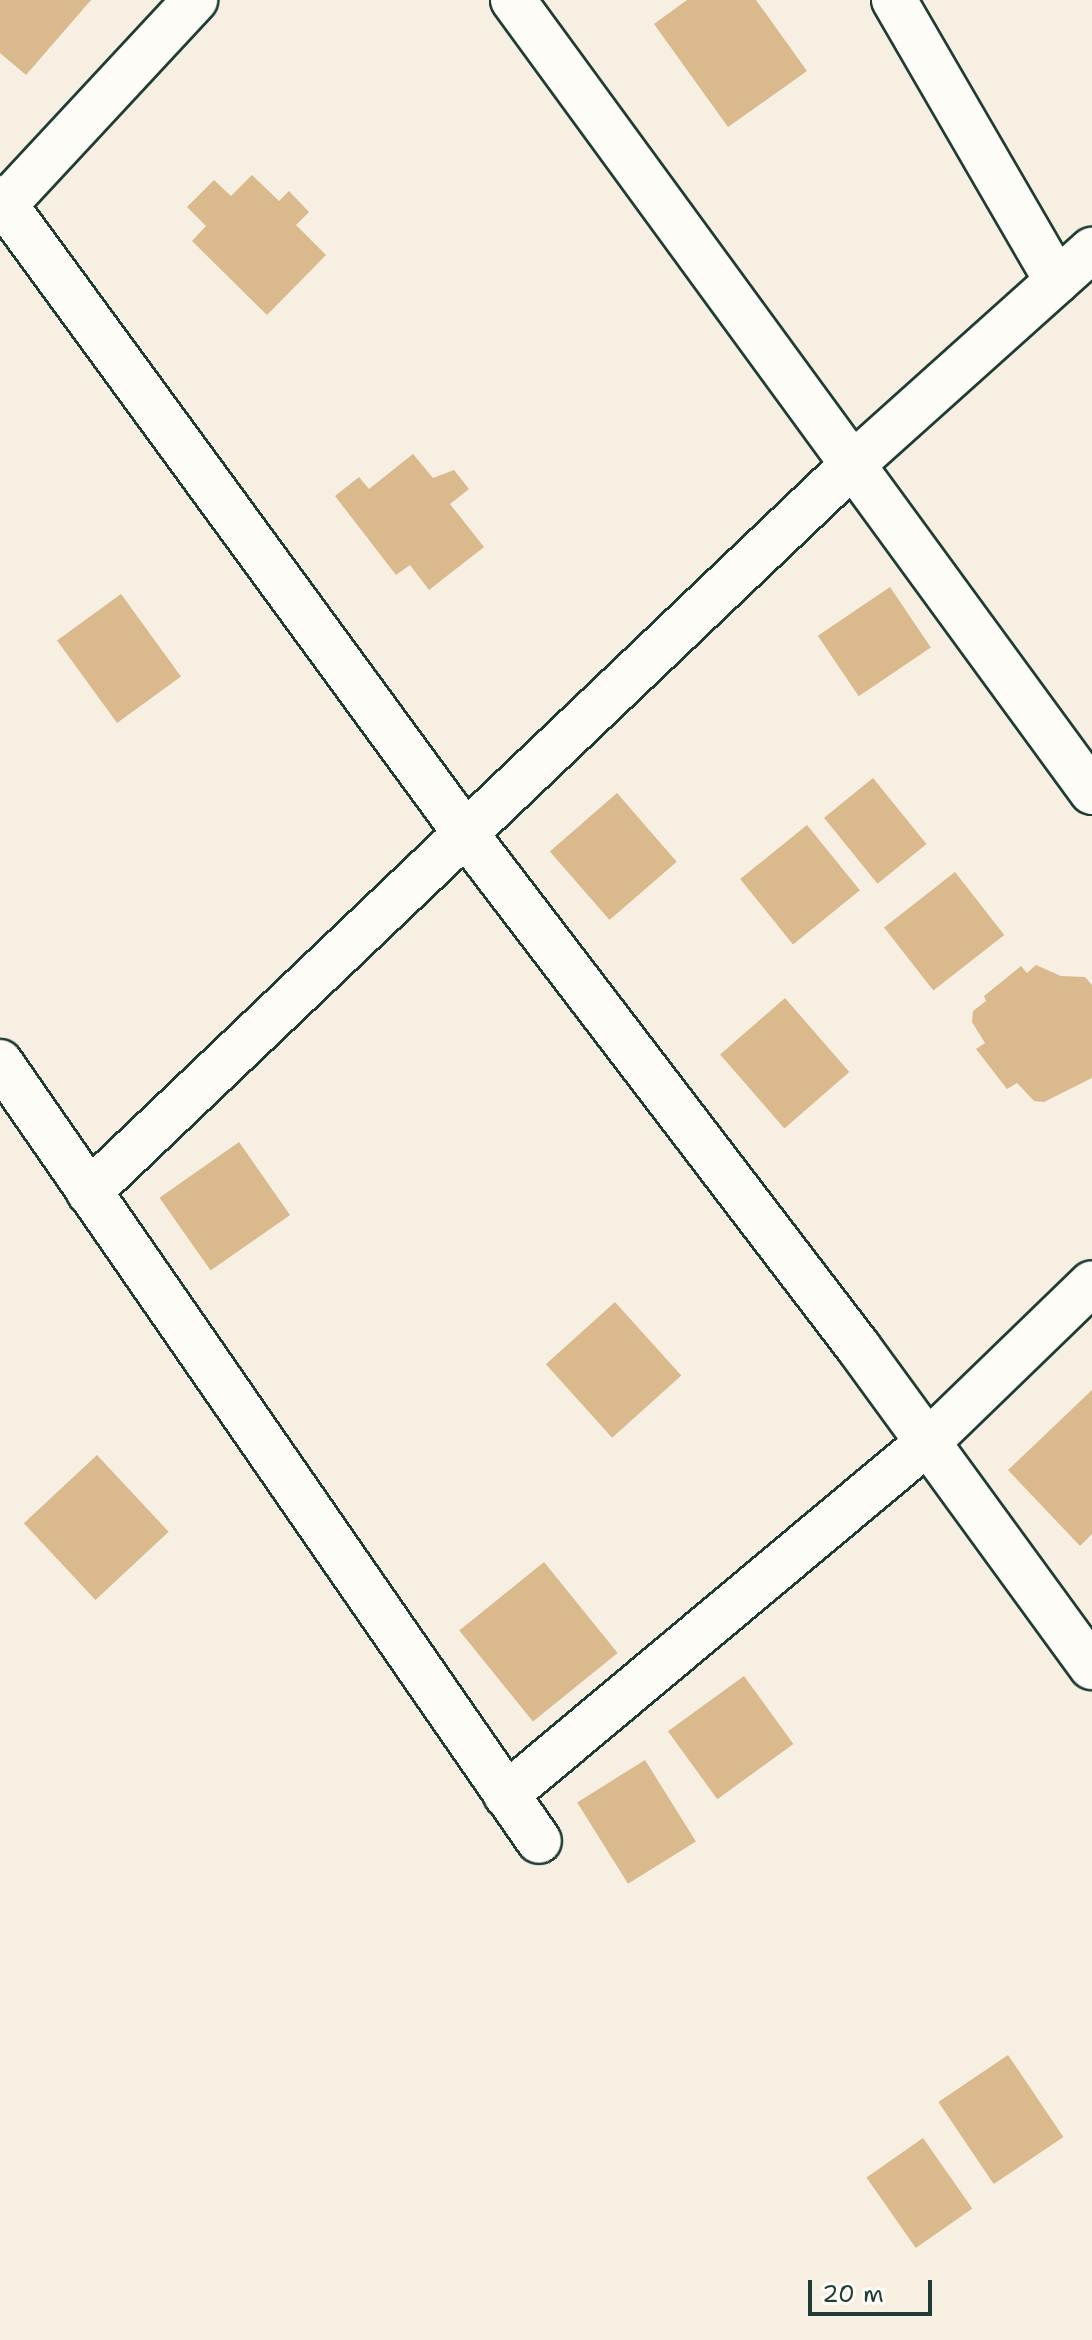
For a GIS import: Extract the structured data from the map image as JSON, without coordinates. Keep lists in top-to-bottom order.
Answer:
{
  "scale_bar": "20 m"
}
